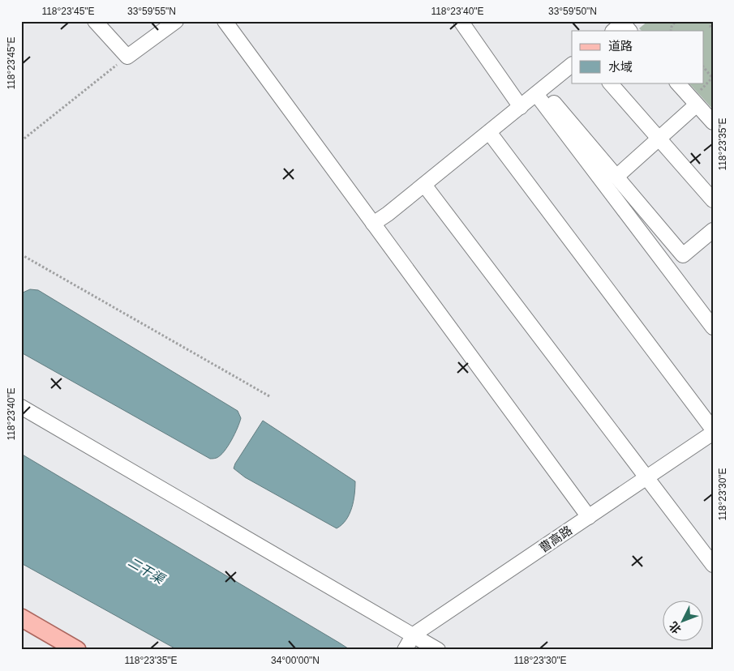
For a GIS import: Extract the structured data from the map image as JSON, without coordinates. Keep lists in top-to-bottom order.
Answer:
{
  "streets": {
    "street": ["曹高路"]
  },
  "water": ["二干渠"],
  "legend": ["道路", "水域"],
  "north": "bottom left",
  "coordinates": [
    "118°23'45\"E",
    "33°59'55\"N",
    "118°23'40\"E",
    "33°59'50\"N",
    "118°23'35\"E",
    "118°23'30\"E",
    "34°00'00\"N"
  ]
}
